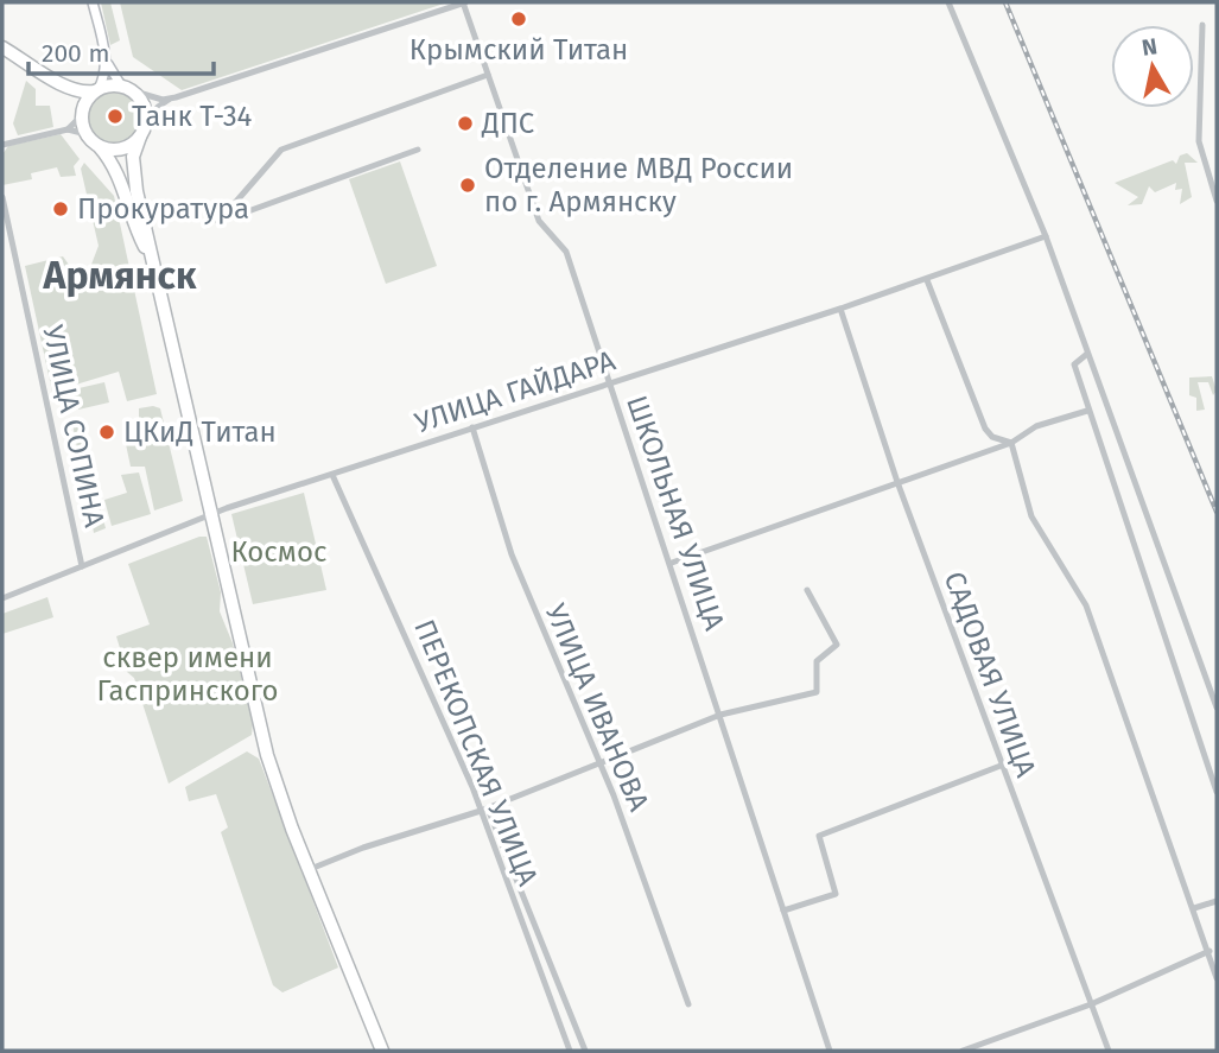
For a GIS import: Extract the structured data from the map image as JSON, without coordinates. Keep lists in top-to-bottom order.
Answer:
{
  "streets": {
    "street": [
      "УЛИЦА ГАЙДАРА",
      "УЛИЦА СОПИНА",
      "ШКОЛЬНАЯ УЛИЦА",
      "САДОВАЯ УЛИЦА",
      "УЛИЦА ИВАНОВА",
      "ПЕРЕКОПСКАЯ УЛИЦА"
    ]
  },
  "crossings": [
    ["УЛИЦА ГАЙДАРА", "УЛИЦА СОПИНА"],
    ["УЛИЦА ГАЙДАРА", "ШКОЛЬНАЯ УЛИЦА"],
    ["УЛИЦА ГАЙДАРА", "САДОВАЯ УЛИЦА"],
    ["УЛИЦА ГАЙДАРА", "УЛИЦА ИВАНОВА"],
    ["УЛИЦА ГАЙДАРА", "ПЕРЕКОПСКАЯ УЛИЦА"]
  ],
  "districts": ["Армянск"],
  "parks": ["Космос", "сквер имени Гаспринского"],
  "places": [
    "Крымский Титан",
    "Танк Т-34",
    "ДПС",
    "Отделение МВД России по г. Армянску",
    "Прокуратура",
    "ЦКиД Титан"
  ],
  "scale_bar": "200 m",
  "north": "top"
}
